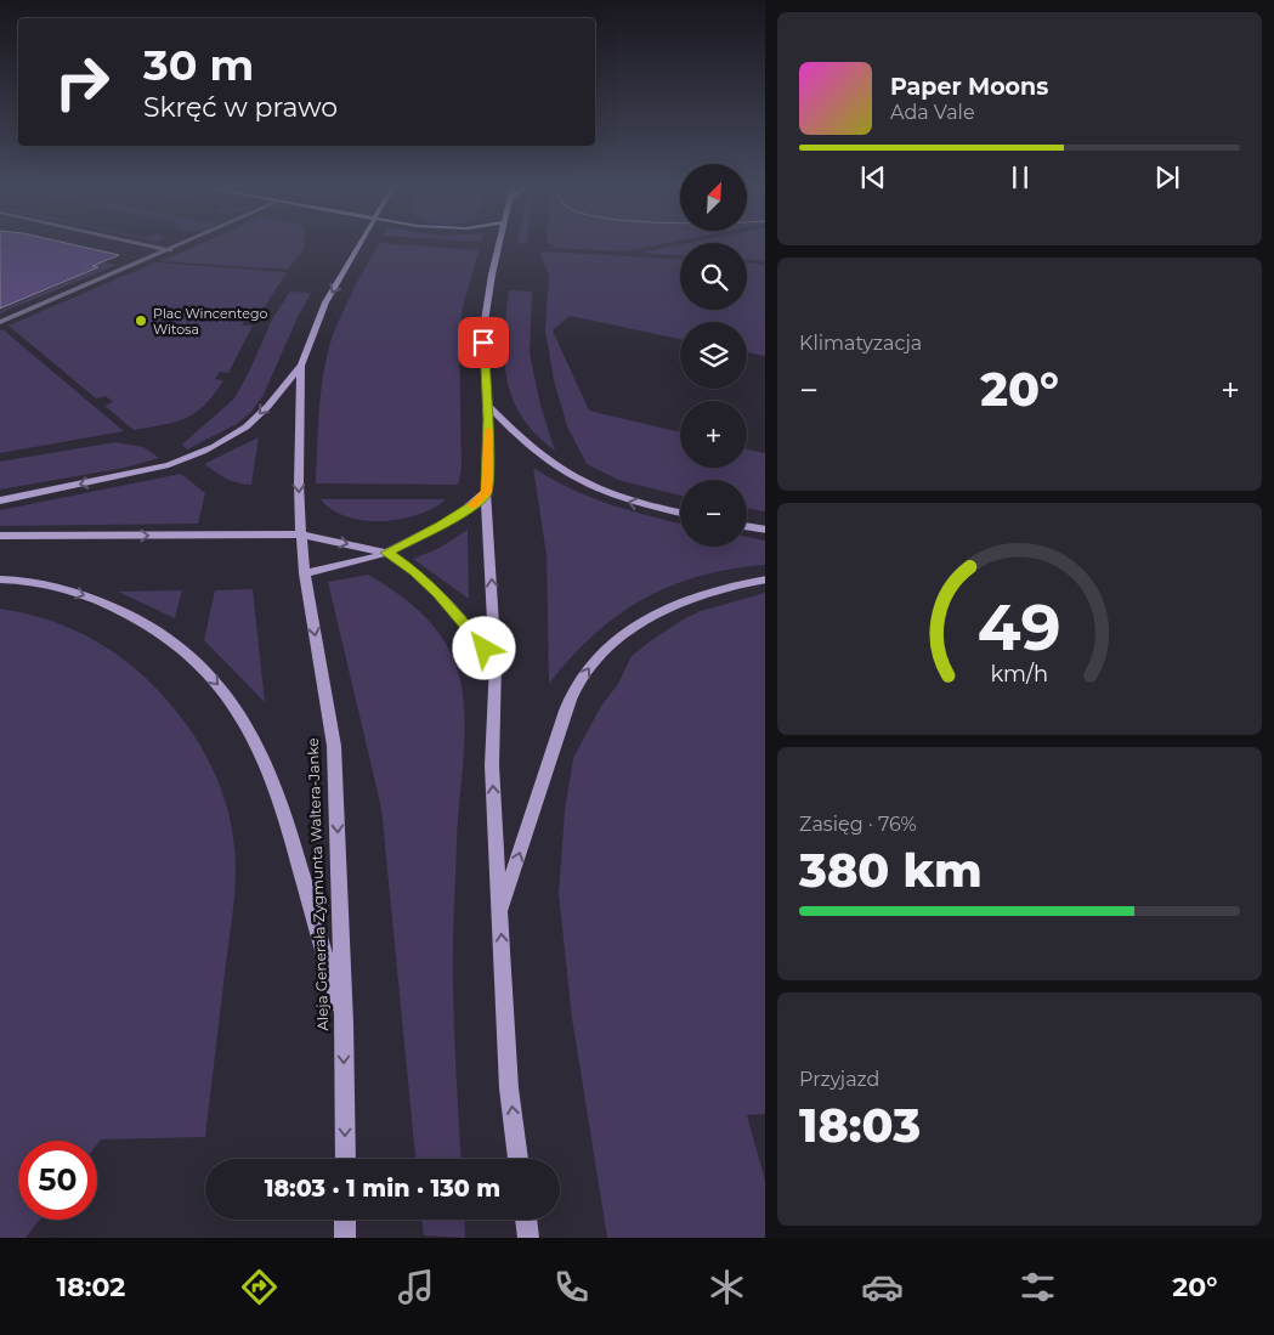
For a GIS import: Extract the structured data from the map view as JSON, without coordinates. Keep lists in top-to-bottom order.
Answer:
{
  "streets": {
    "main road": ["Aleja Generała Zygmunta Waltera-Janke"]
  },
  "one_way": ["Aleja Generała Zygmunta Waltera-Janke"],
  "places": ["Plac Wincentego Witosa"],
  "north": "top right",
  "page": {
    "turn": ["30 m", "Skręć w prawo"],
    "song": ["Paper Moons", "Ada Vale"],
    "map_buttons": ["+", "−"],
    "tile": [
      "Klimatyzacja",
      ["Zasięg · 76%", "380 km"],
      ["Przyjazd", "18:03"]
    ],
    "heat": ["−", "20°", "+"],
    "limit": "50",
    "trip": "18:03 · 1 min · 130 m",
    "tabs": ["18:02", "20°"],
    "gauge": ["49", "km/h"]
  }
}
